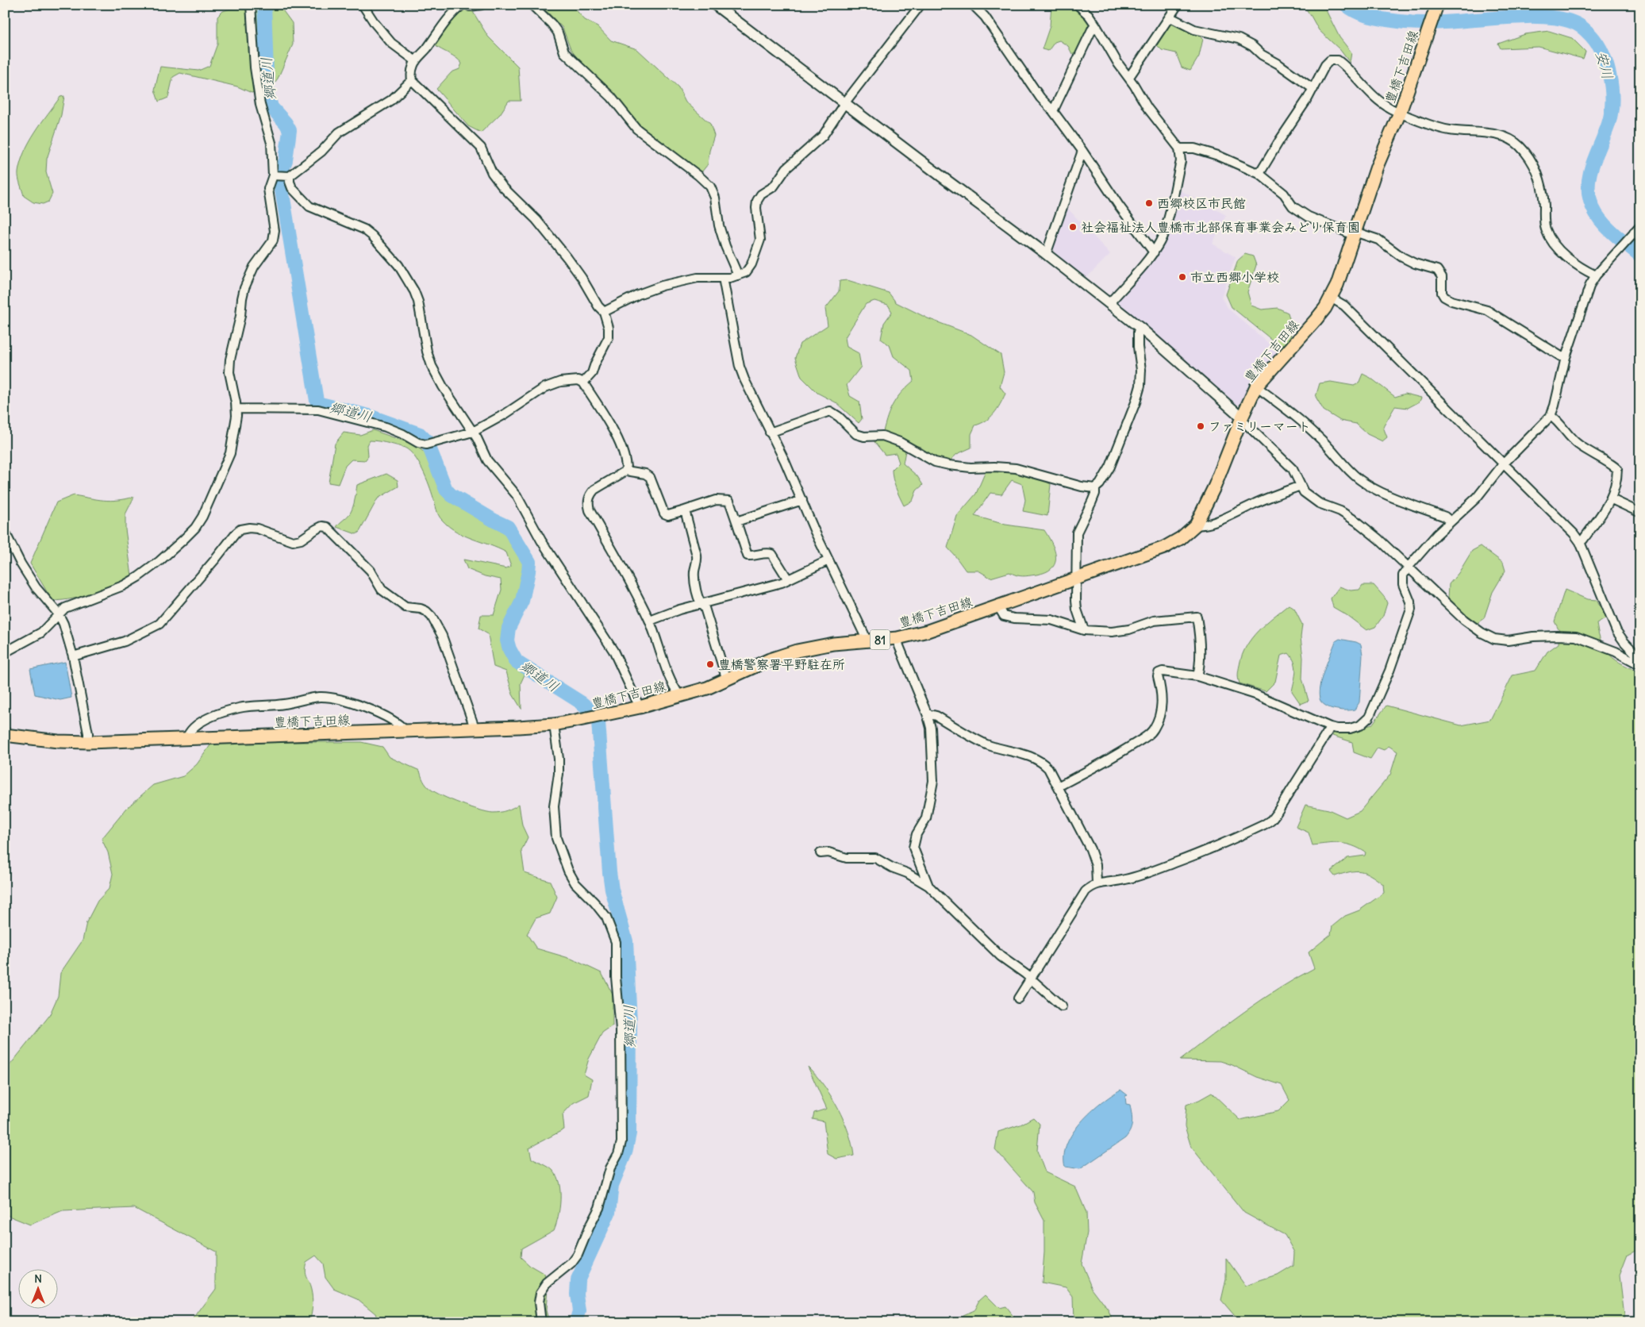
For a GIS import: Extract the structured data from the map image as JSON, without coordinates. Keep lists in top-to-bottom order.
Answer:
{
  "streets": {
    "main road": ["豊橋下吉田線", "81"]
  },
  "water": ["安川", "郷道川"],
  "places": [
    "西郷校区市民館",
    "社会福祉法人豊橋市北部保育事業会みどり保育園",
    "市立西郷小学校",
    "ファミリーマート",
    "豊橋警察署平野駐在所"
  ],
  "north": "top"
}
